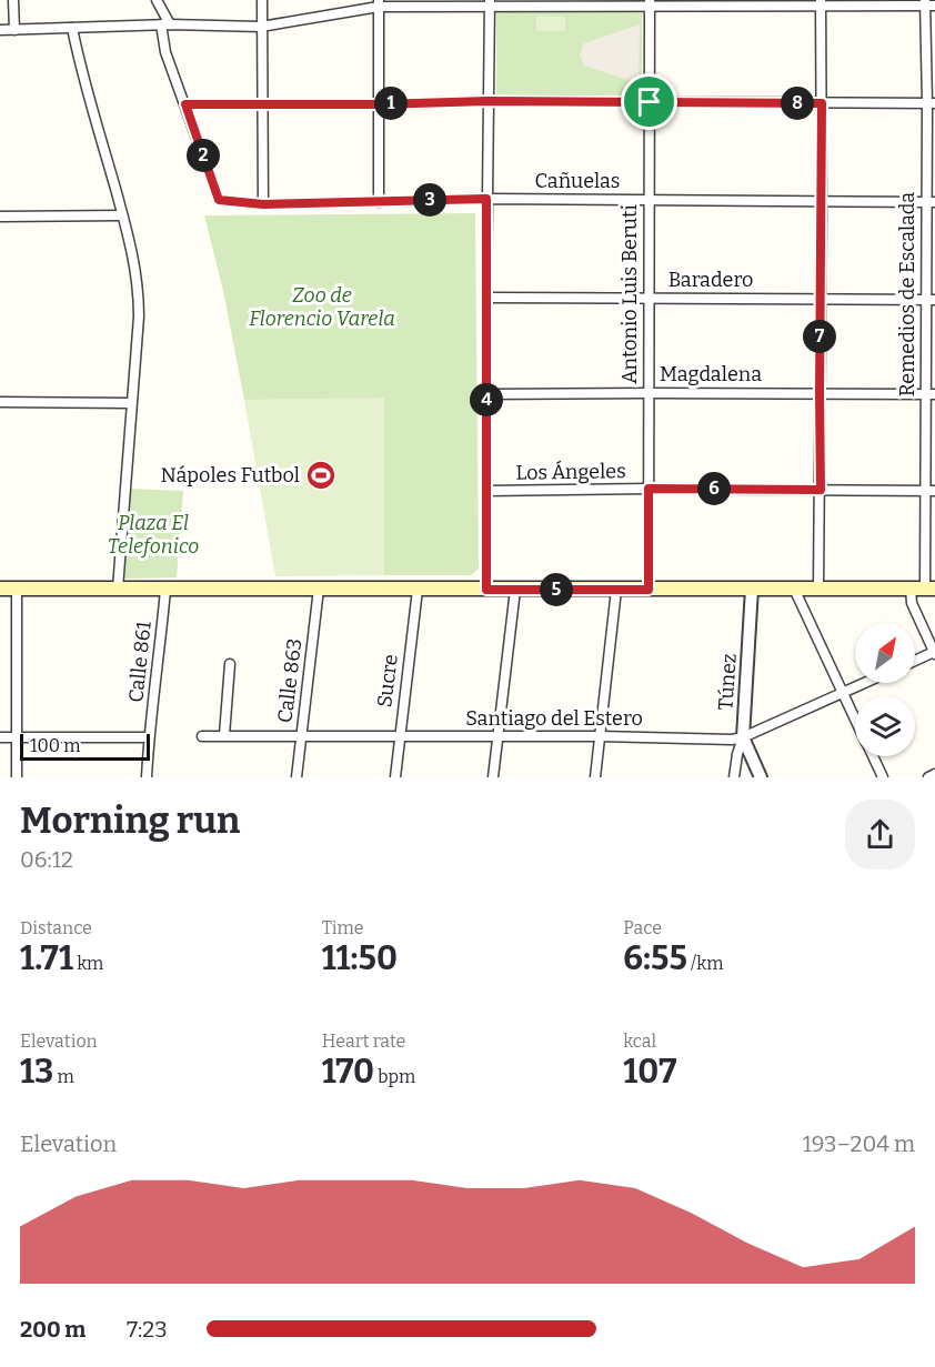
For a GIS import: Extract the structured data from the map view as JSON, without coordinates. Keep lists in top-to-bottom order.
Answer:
{
  "streets": {
    "street": [
      "Cañuelas",
      "Baradero",
      "Antonio Luis Beruti",
      "Remedios de Escalada",
      "Magdalena",
      "Los Ángeles",
      "Calle 861",
      "Calle 863",
      "Sucre",
      "Túnez",
      "Santiago del Estero"
    ]
  },
  "crossings": [
    ["Cañuelas", "Antonio Luis Beruti"],
    ["Cañuelas", "Remedios de Escalada"],
    ["Baradero", "Antonio Luis Beruti"],
    ["Baradero", "Remedios de Escalada"],
    ["Antonio Luis Beruti", "Magdalena"],
    ["Antonio Luis Beruti", "Los Ángeles"],
    ["Remedios de Escalada", "Magdalena"],
    ["Remedios de Escalada", "Los Ángeles"],
    ["Calle 863", "Santiago del Estero"],
    ["Sucre", "Santiago del Estero"],
    ["Túnez", "Santiago del Estero"]
  ],
  "parks": ["Zoo de Florencio Varela", "Plaza El Telefonico"],
  "places": {
    "sports": ["Nápoles Futbol"]
  },
  "scale_bar": "100 m",
  "north": "top right",
  "page": {
    "pins": [
      "1",
      "8",
      "2",
      "3",
      "7",
      "4",
      "6",
      "5"
    ],
    "scale": "100 m",
    "heading": ["Morning run", "06:12"],
    "stats": [
      ["Distance", "1.71 km"],
      ["Time", "11:50"],
      ["Pace", "6:55 /km"],
      ["Elevation", "13 m"],
      ["Heart rate", "170 bpm"],
      ["kcal", "107"]
    ],
    "chart": ["Elevation", "193–204 m"],
    "list": [
      {
        "name": "200 m",
        "note": "7:23"
      }
    ]
  }
}
